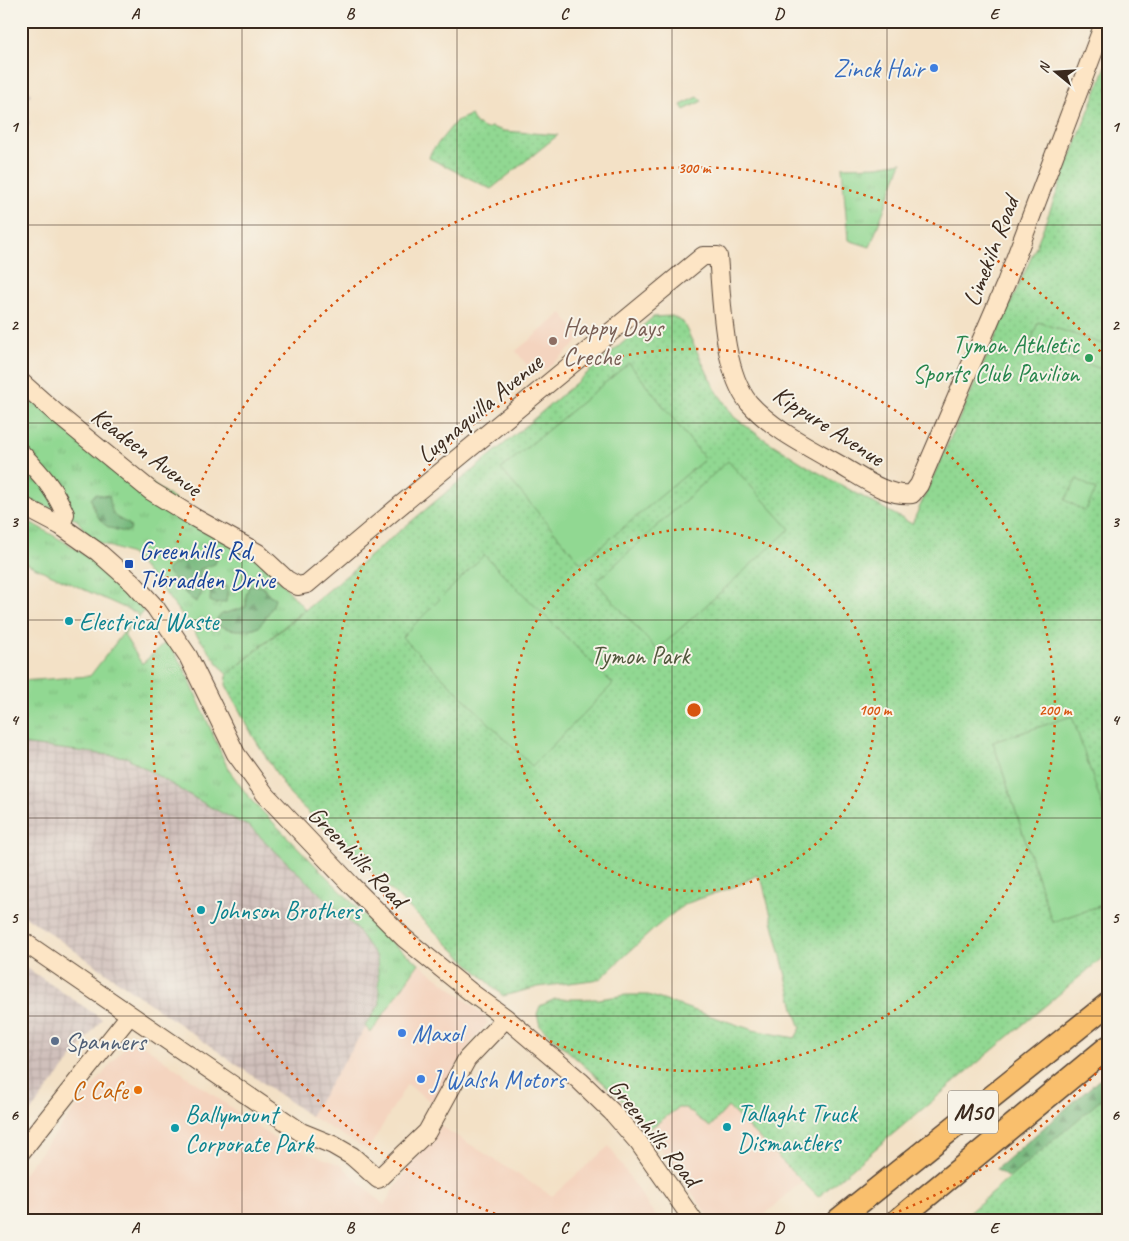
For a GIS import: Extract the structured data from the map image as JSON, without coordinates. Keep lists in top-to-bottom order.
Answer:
{
  "streets": {
    "highway": ["M50"],
    "street": [
      "Limekiln Road",
      "Lugnaquilla Avenue",
      "Kippure Avenue",
      "Keadeen Avenue",
      "Greenhills Road"
    ]
  },
  "crossings": [
    ["Limekiln Road", "Kippure Avenue"],
    ["Lugnaquilla Avenue", "Kippure Avenue"],
    ["Lugnaquilla Avenue", "Keadeen Avenue"]
  ],
  "parks": ["Tymon Park"],
  "places": {
    "other": [
      "Zinck Hair",
      "Happy Days Creche",
      "Tymon Athletic Sports Club Pavilion",
      "Electrical Waste",
      "Johnson Brothers",
      "Maxol",
      "Spanners",
      "J Walsh Motors",
      "C Cafe",
      "Tallaght Truck Dismantlers",
      "Ballymount Corporate Park"
    ],
    "transit": ["Greenhills Rd, Tibradden Drive"]
  },
  "north": "left",
  "grid": {
    "columns": [
      "A",
      "B",
      "C",
      "D",
      "E"
    ],
    "rows": [
      "1",
      "2",
      "3",
      "4",
      "5",
      "6"
    ]
  },
  "rings": ["300 m", "100 m", "200 m"]
}
